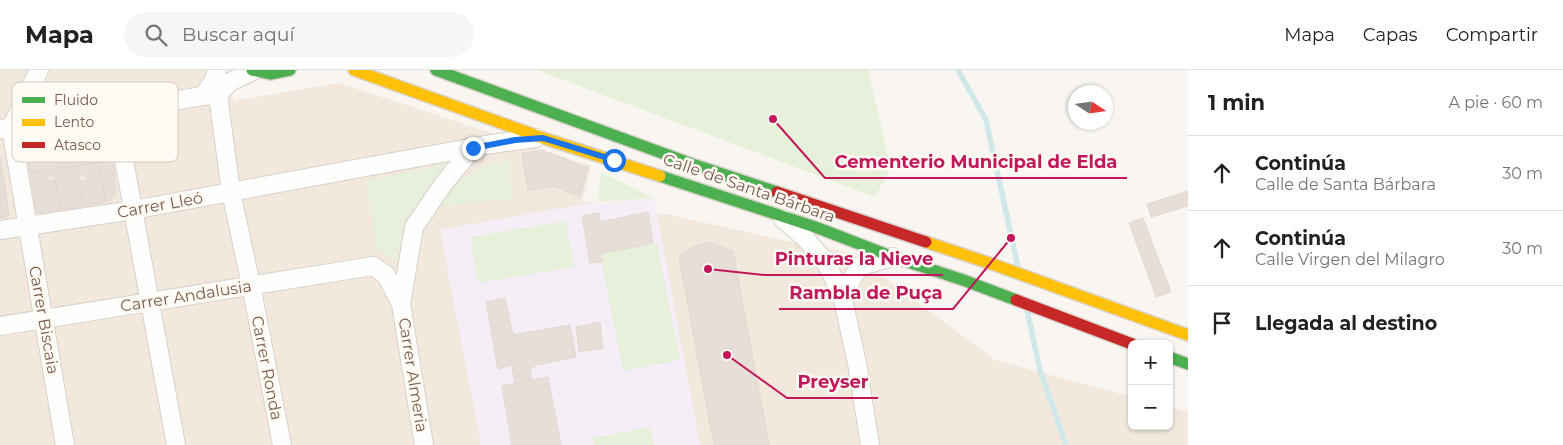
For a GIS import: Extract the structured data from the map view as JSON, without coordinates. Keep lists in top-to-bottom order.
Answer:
{
  "streets": {
    "street": [
      "Calle de Santa Bárbara",
      "Carrer Lleó",
      "Carrer Andalusia",
      "Carrer Biscaia",
      "Carrer Ronda",
      "Carrer Almeria"
    ]
  },
  "crossings": [
    ["Calle de Santa Bárbara", "Carrer Lleó"],
    ["Carrer Lleó", "Carrer Biscaia"],
    ["Carrer Lleó", "Carrer Ronda"],
    ["Carrer Lleó", "Carrer Almeria"],
    ["Carrer Andalusia", "Carrer Biscaia"],
    ["Carrer Andalusia", "Carrer Ronda"],
    ["Carrer Andalusia", "Carrer Almeria"]
  ],
  "places": [
    "Cementerio Municipal de Elda",
    "Rambla de Puça",
    "Pinturas la Nieve",
    "Preyser"
  ],
  "legend": ["Fluido", "Lento", "Atasco"],
  "north": "right",
  "page": {
    "header": "Mapa",
    "search": "Buscar aquí",
    "nav": ["Mapa", "Capas", "Compartir"],
    "heading": ["1 min", "A pie · 60 m"],
    "list": [
      ["Continúa", "Calle de Santa Bárbara", "30 m"],
      ["Continúa", "Calle Virgen del Milagro", "30 m"],
      "Llegada al destino"
    ],
    "map_buttons": ["+", "−"]
  }
}
